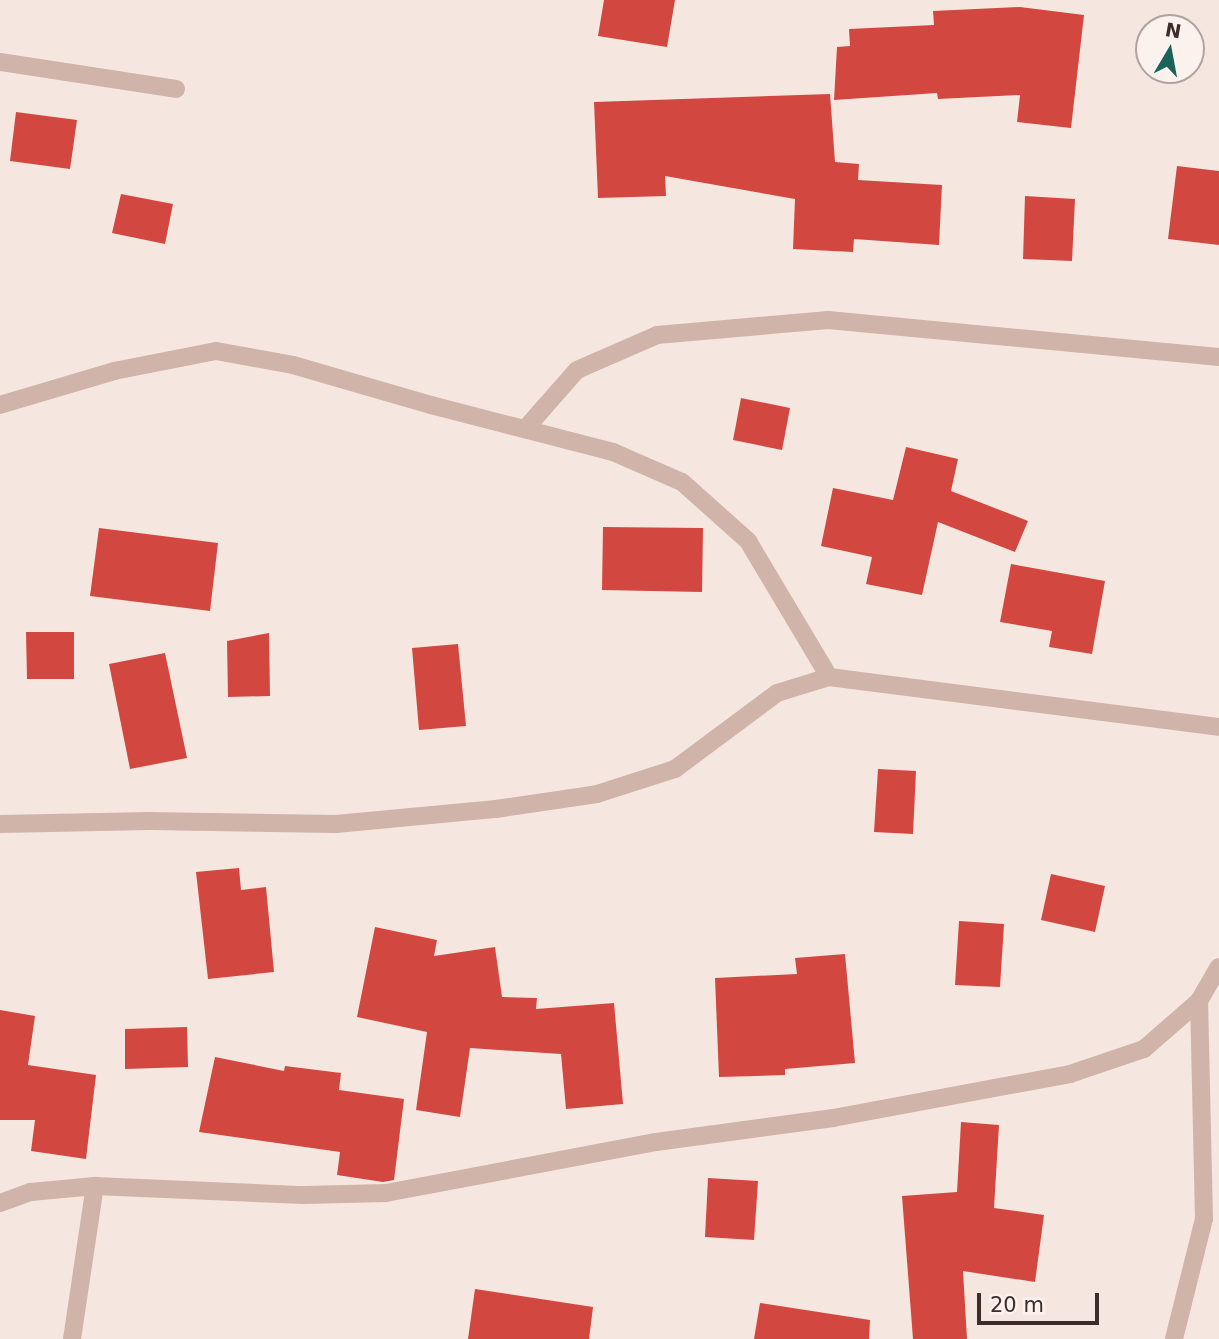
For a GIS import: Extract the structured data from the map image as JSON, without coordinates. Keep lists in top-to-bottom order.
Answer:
{
  "scale_bar": "20 m",
  "north": "top"
}
